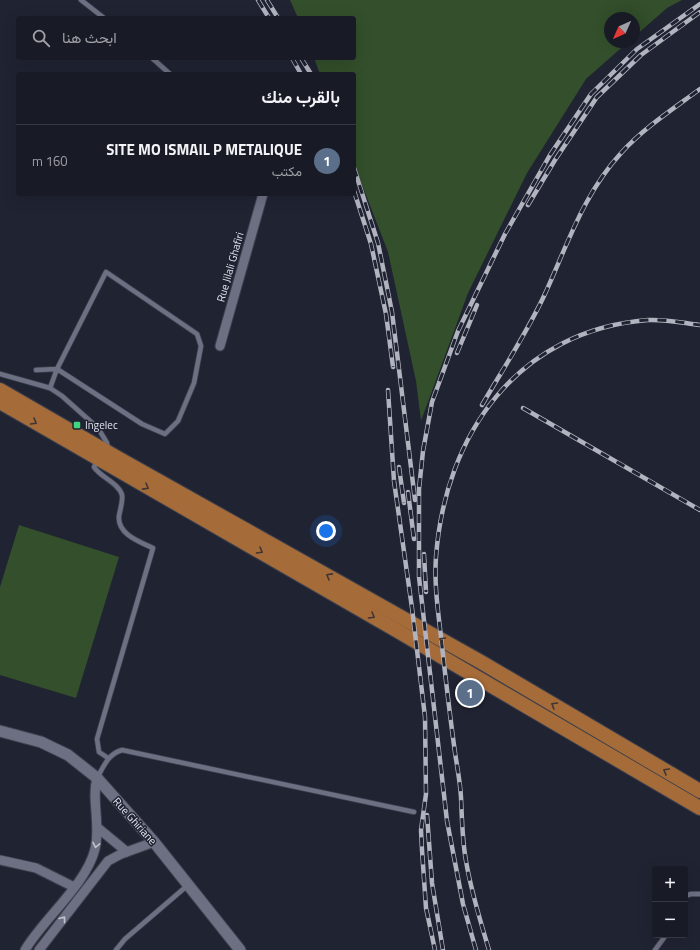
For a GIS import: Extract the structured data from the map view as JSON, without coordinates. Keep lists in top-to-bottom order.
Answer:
{
  "streets": {
    "street": ["Rue Jilali Ghafiri", "Rue Ghiriane"]
  },
  "places": {
    "transit": ["Ingelec"]
  },
  "north": "bottom left",
  "page": {
    "search": "ابحث هنا",
    "heading": "بالقرب منك",
    "list": [
      {
        "mark": "1",
        "name": "SITE MO ISMAIL P METALIQUE",
        "note": "مكتب",
        "value": "160 m"
      }
    ],
    "pins": "1",
    "map_buttons": ["+", "−"]
  }
}
